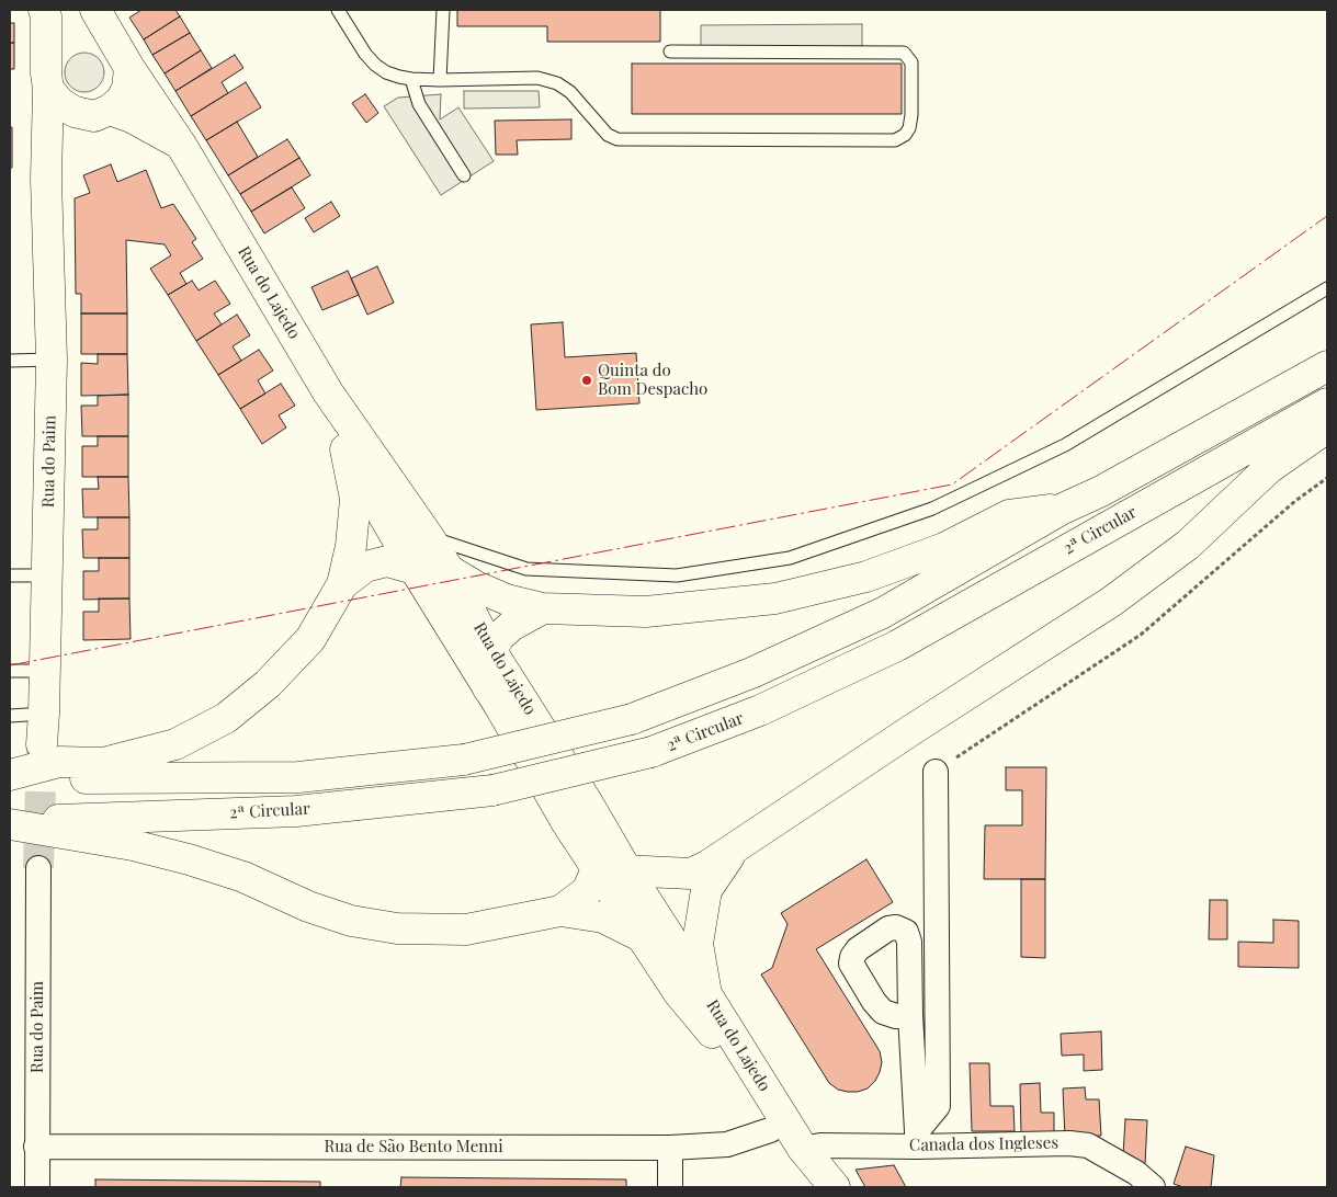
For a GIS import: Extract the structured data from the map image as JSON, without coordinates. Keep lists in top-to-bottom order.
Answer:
{
  "streets": {
    "main road": ["Rua do Lajedo", "Rua do Paim", "2ª Circular"],
    "street": ["Canada dos Ingleses", "Rua de São Bento Menni"]
  },
  "crossings": [
    ["Rua do Lajedo", "Canada dos Ingleses"],
    ["Rua do Lajedo", "Rua de São Bento Menni"],
    ["Rua do Paim", "Rua de São Bento Menni"]
  ],
  "places": ["Quinta do Bom Despacho"]
}
